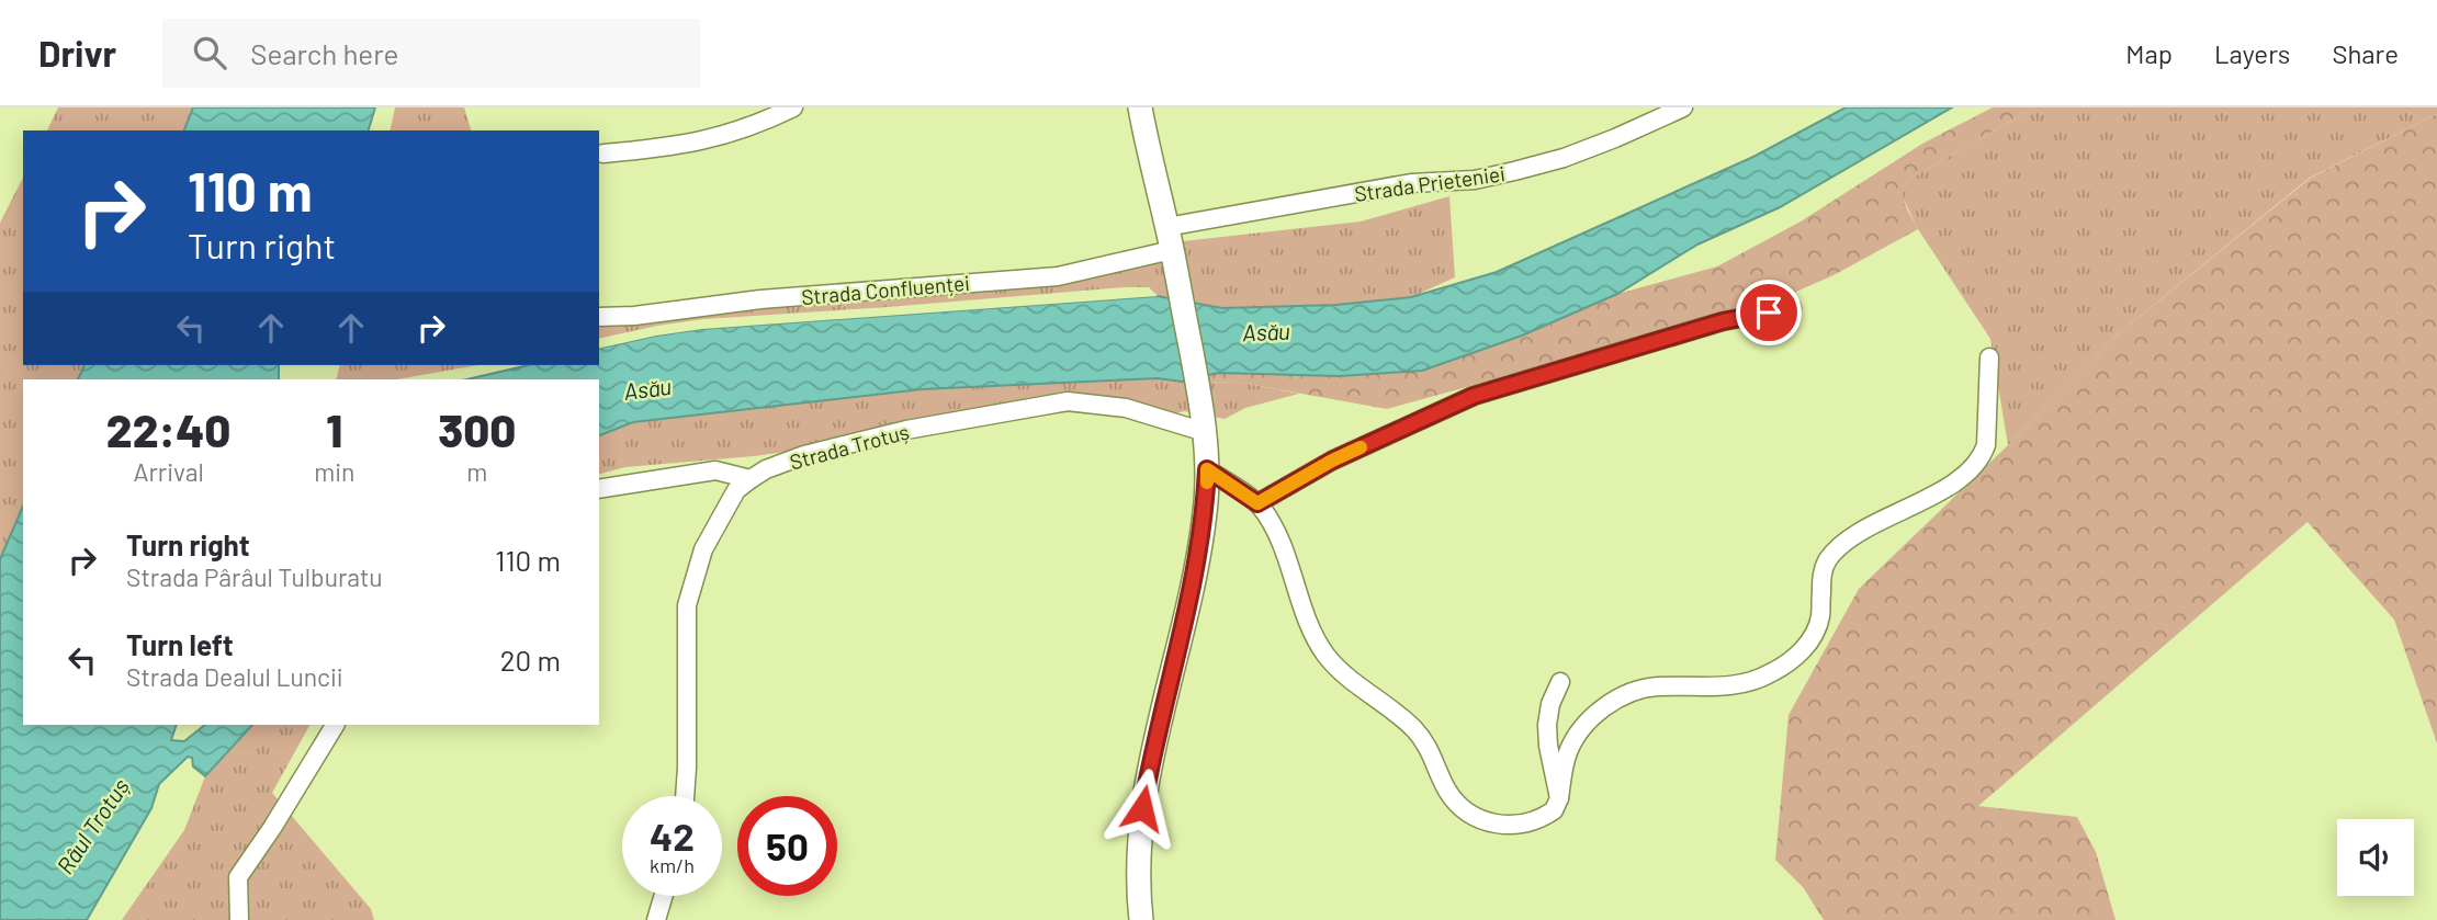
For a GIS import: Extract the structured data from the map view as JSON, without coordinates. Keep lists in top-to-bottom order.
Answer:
{
  "streets": {
    "street": ["Strada Prieteniei", "Strada Confluenței", "Strada Trotuș"]
  },
  "water": ["Asău", "Râul Trotuș"],
  "page": {
    "header": "Drivr",
    "search": "Search here",
    "nav": ["Map", "Layers", "Share"],
    "turn": ["110 m", "Turn right"],
    "eta": [
      "22:40",
      "Arrival",
      "1",
      "min",
      "300",
      "m"
    ],
    "list": [
      {
        "name": "Turn right",
        "note": "Strada Pârâul Tulburatu",
        "value": "110 m"
      },
      {
        "name": "Turn left",
        "note": "Strada Dealul Luncii",
        "value": "20 m"
      }
    ],
    "speed": "42 km/h",
    "limit": "50"
  }
}
